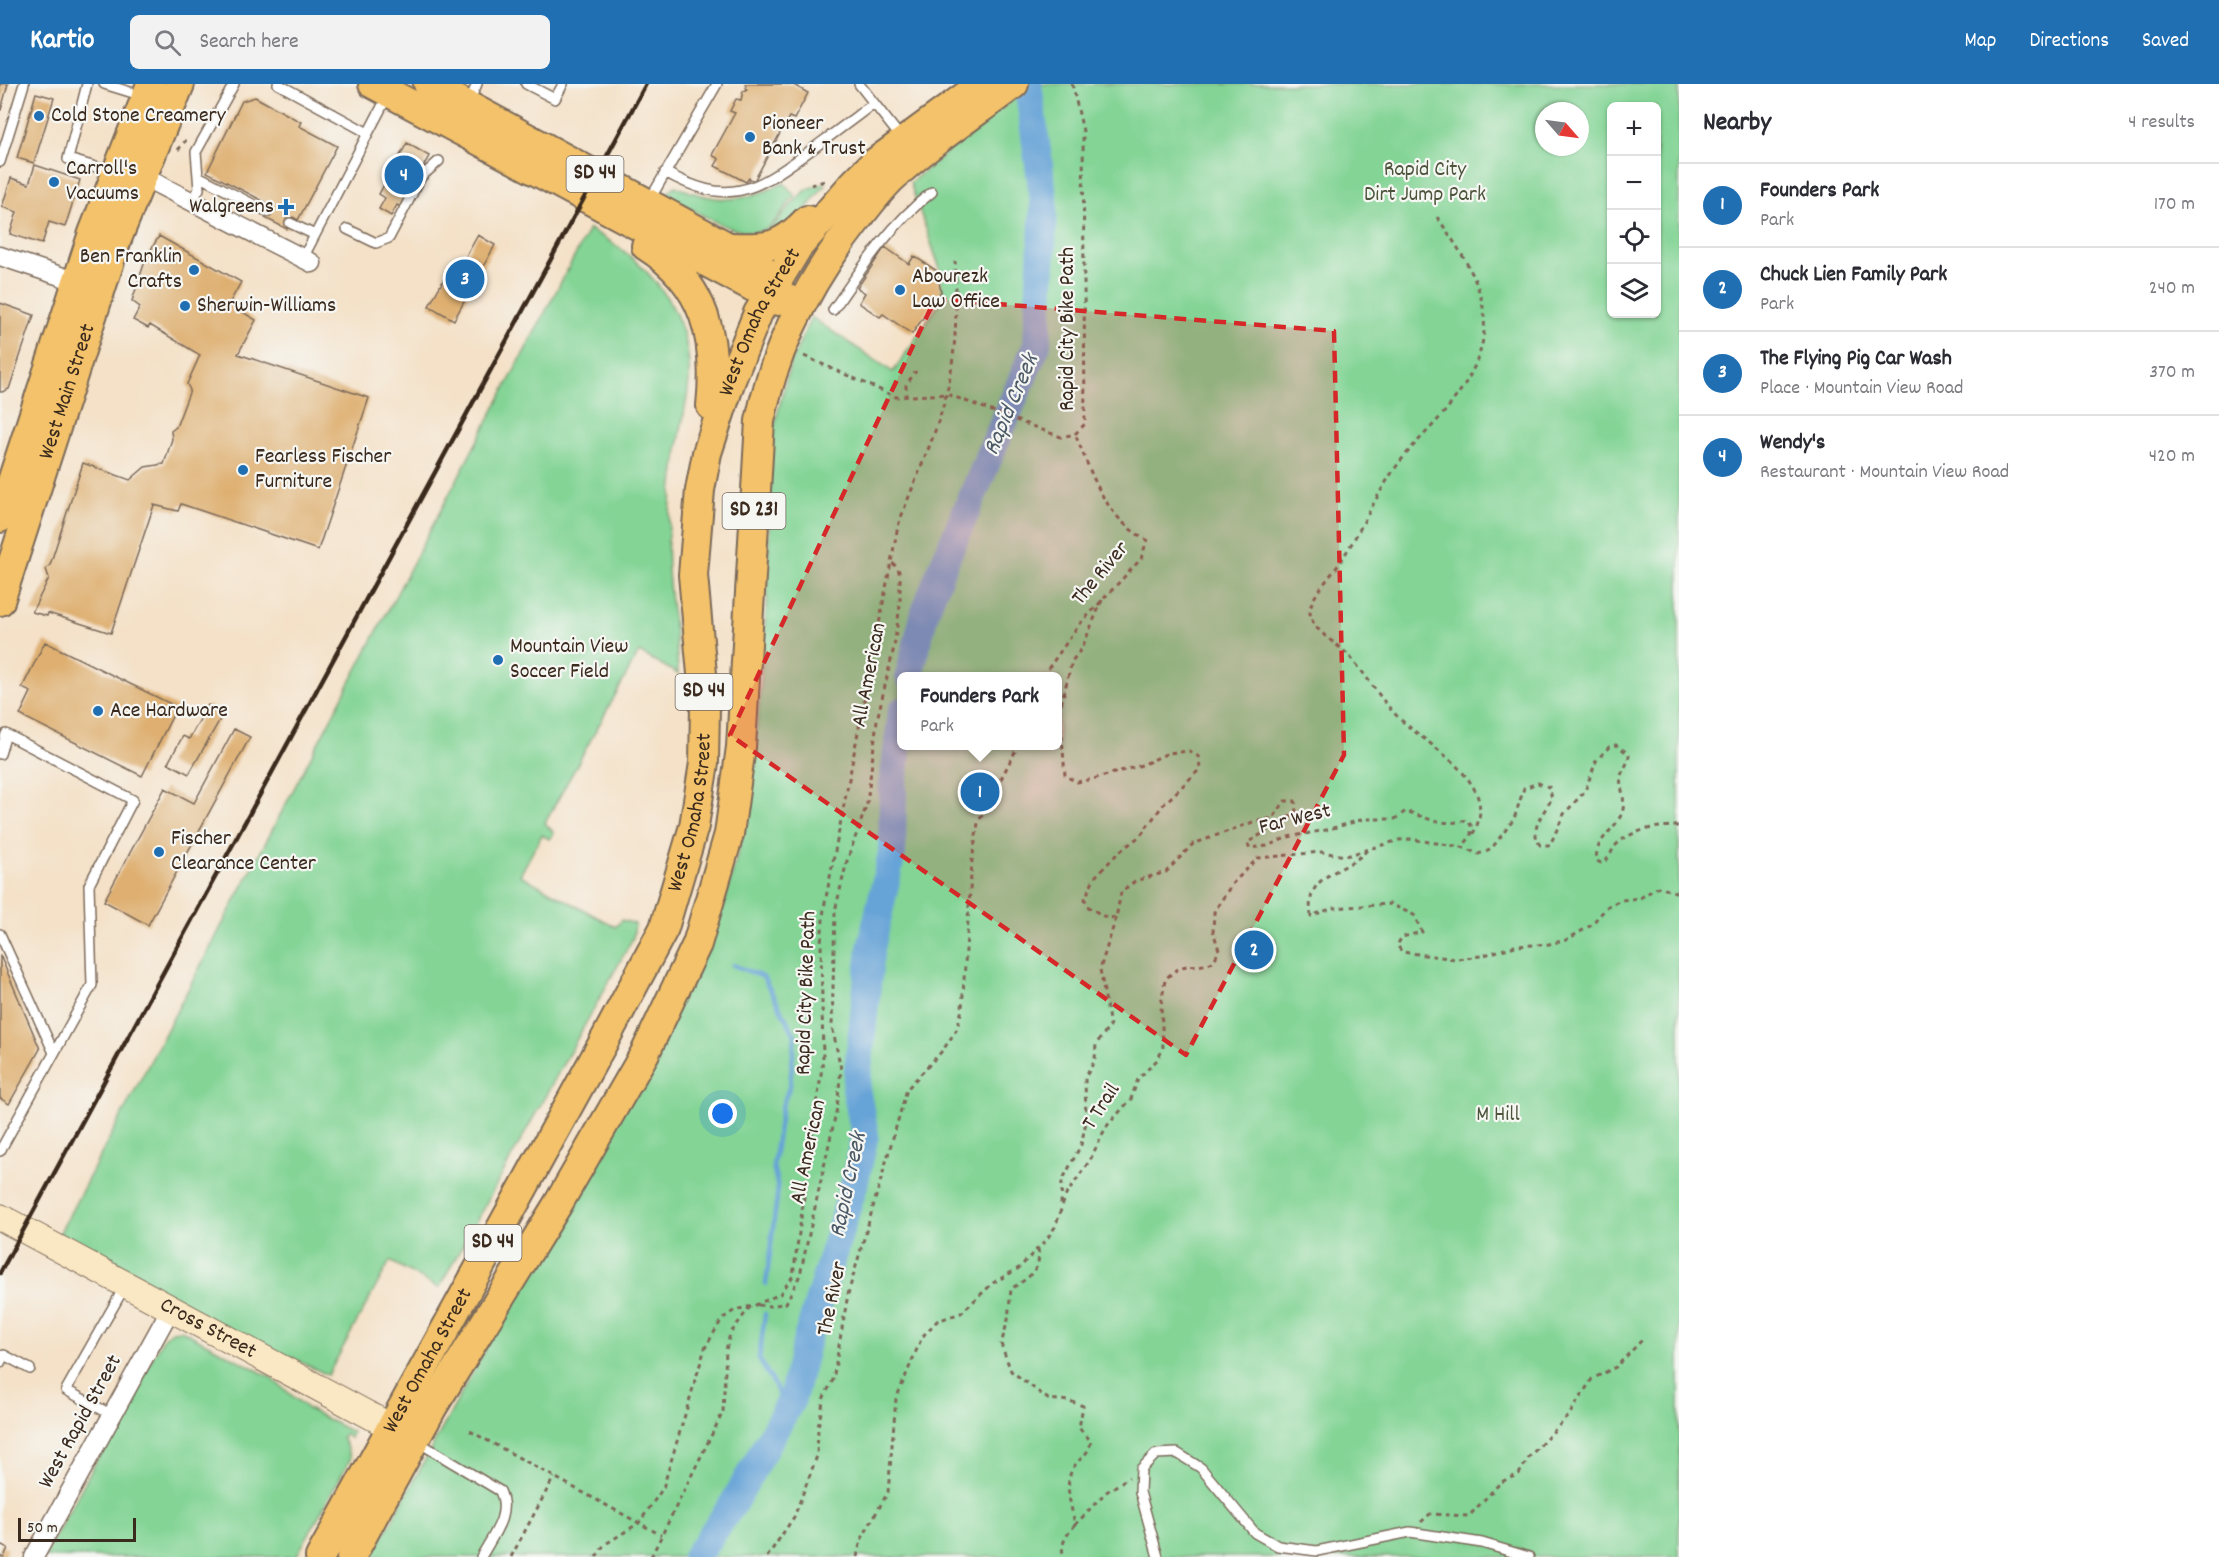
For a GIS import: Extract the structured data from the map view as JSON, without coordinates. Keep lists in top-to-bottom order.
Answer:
{
  "streets": {
    "main road": [
      "SD 44",
      "West Omaha Street",
      "West Main Street",
      "SD 231"
    ],
    "street": ["Cross Street", "West Rapid Street"],
    "path": [
      "Rapid City Bike Path",
      "The River",
      "All American",
      "Far West",
      "T Trail"
    ]
  },
  "crossings": [
    ["SD 44", "West Omaha Street"],
    ["West Omaha Street", "Cross Street"],
    ["Rapid City Bike Path", "The River"],
    ["Rapid City Bike Path", "All American"],
    ["Cross Street", "West Rapid Street"]
  ],
  "water": ["Rapid Creek"],
  "parks": ["Rapid City Dirt Jump Park", "M Hill"],
  "places": {
    "other": [
      "Cold Stone Creamery",
      "Pioneer Bank & Trust",
      "Carroll's Vacuums",
      "Ben Franklin Crafts",
      "Abourezk Law Office",
      "Sherwin-Williams",
      "Fearless Fischer Furniture",
      "Mountain View Soccer Field",
      "Ace Hardware",
      "Fischer Clearance Center"
    ],
    "health": ["Walgreens"]
  },
  "scale_bar": "50 m",
  "north": "bottom right",
  "page": {
    "header": "Kartio",
    "search": "Search here",
    "nav": ["Map", "Directions", "Saved"],
    "heading": ["Nearby", "4 results"],
    "map_buttons": ["+", "−"],
    "pins": [
      "4",
      "3",
      "1",
      "2"
    ],
    "list": [
      {
        "mark": "1",
        "name": "Founders Park",
        "note": "Park",
        "value": "170 m"
      },
      {
        "mark": "2",
        "name": "Chuck Lien Family Park",
        "note": "Park",
        "value": "240 m"
      },
      {
        "mark": "3",
        "name": "The Flying Pig Car Wash",
        "note": "Place · Mountain View Road",
        "value": "370 m"
      },
      {
        "mark": "4",
        "name": "Wendy's",
        "note": "Restaurant · Mountain View Road",
        "value": "420 m"
      }
    ],
    "popup": ["Founders Park", "Park"],
    "scale": "50 m"
  }
}
